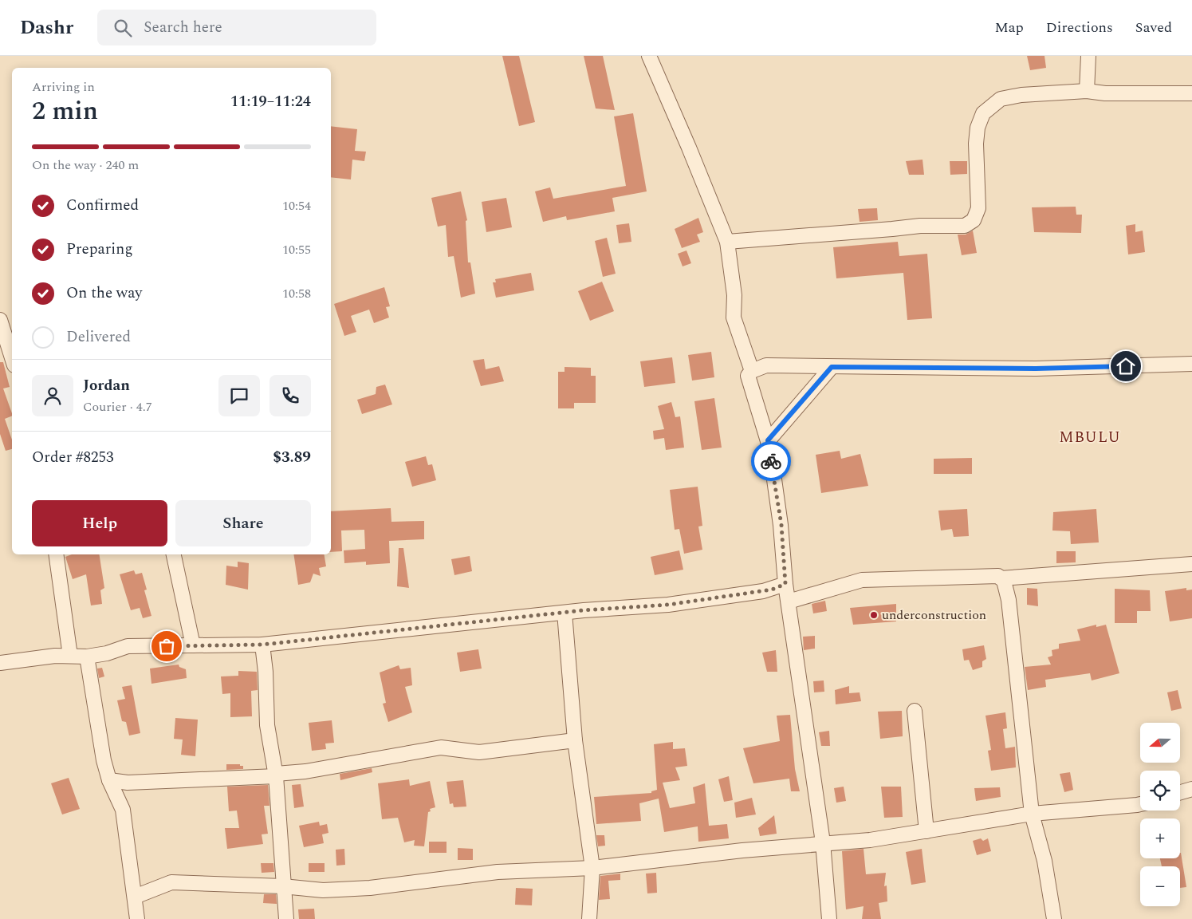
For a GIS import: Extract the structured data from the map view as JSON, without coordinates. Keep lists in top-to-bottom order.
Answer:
{
  "districts": ["MBULU"],
  "places": ["underconstruction"],
  "north": "left",
  "page": {
    "header": "Dashr",
    "search": "Search here",
    "nav": ["Map", "Directions", "Saved"],
    "heading": ["2 min", "Arriving in", "11:19–11:24"],
    "panel": [
      "Jordan",
      "Courier · 4.7",
      "Order #8253",
      "$3.89"
    ],
    "bar": "On the way · 240 m",
    "list": [
      ["Confirmed", "10:54"],
      ["Preparing", "10:55"],
      ["On the way", "10:58"],
      "Delivered"
    ],
    "buttons": ["Help", "Share"],
    "map_buttons": ["+", "−"]
  }
}
